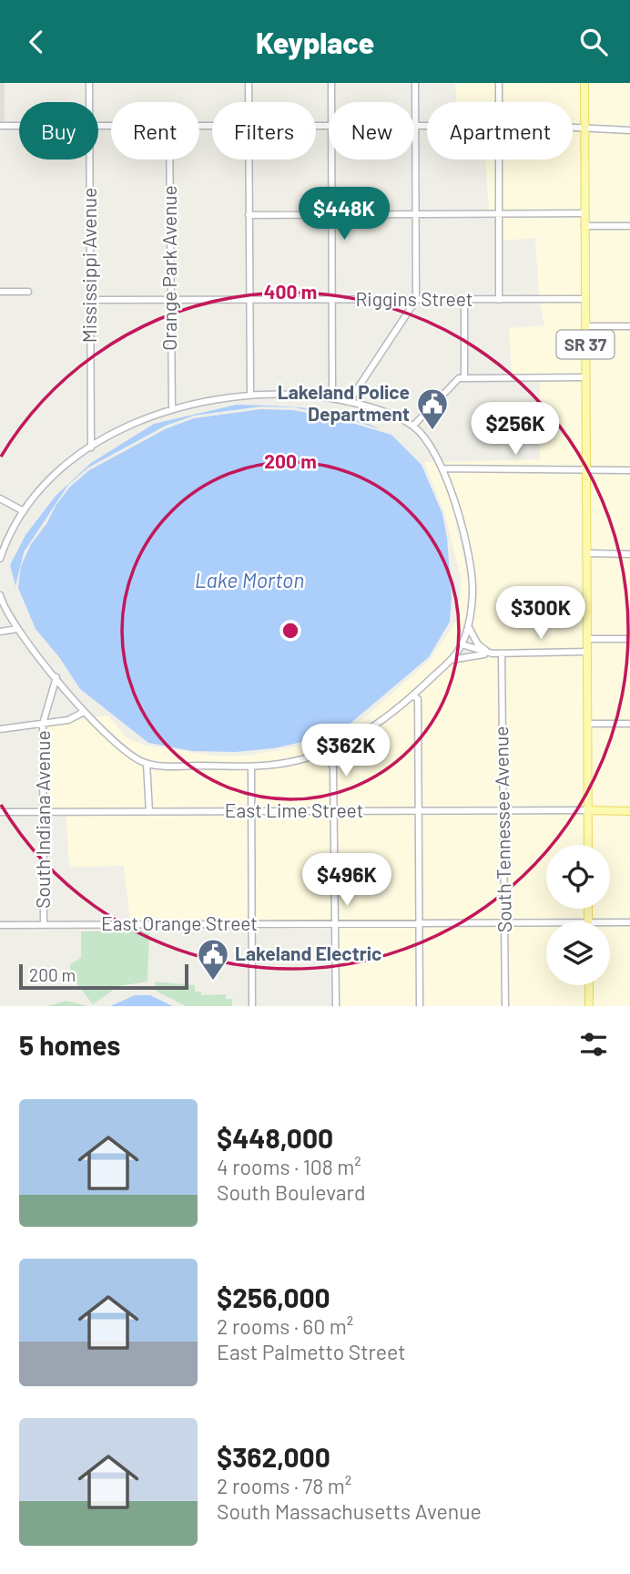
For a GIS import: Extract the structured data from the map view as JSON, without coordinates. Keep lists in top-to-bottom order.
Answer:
{
  "streets": {
    "main road": ["SR 37"],
    "street": [
      "Mississippi Avenue",
      "Orange Park Avenue",
      "Riggins Street",
      "East Lime Street",
      "South Indiana Avenue",
      "South Tennessee Avenue",
      "East Orange Street"
    ]
  },
  "crossings": [
    ["Mississippi Avenue", "Riggins Street"],
    ["Orange Park Avenue", "Riggins Street"],
    ["Riggins Street", "SR 37"],
    ["SR 37", "East Lime Street"],
    ["East Lime Street", "South Indiana Avenue"],
    ["East Lime Street", "South Tennessee Avenue"],
    ["South Indiana Avenue", "East Orange Street"],
    ["South Tennessee Avenue", "East Orange Street"]
  ],
  "water": ["Lake Morton"],
  "places": {
    "public building": ["Lakeland Police Department", "Lakeland Electric"]
  },
  "scale_bar": "200 m",
  "page": {
    "header": "Keyplace",
    "chip": [
      "Buy",
      "Rent",
      "Filters",
      "New",
      "Apartment"
    ],
    "price": [
      "$448K",
      "$256K",
      "$300K",
      "$362K",
      "$496K"
    ],
    "scale": "200 m",
    "heading": "5 homes",
    "list": [
      {
        "name": "$448,000",
        "note": "4 rooms · 108 m² · South Boulevard"
      },
      {
        "name": "$256,000",
        "note": "2 rooms · 60 m² · East Palmetto Street"
      },
      {
        "name": "$362,000",
        "note": "2 rooms · 78 m² · South Massachusetts Avenue"
      }
    ]
  },
  "rings": ["400 m", "200 m"]
}
